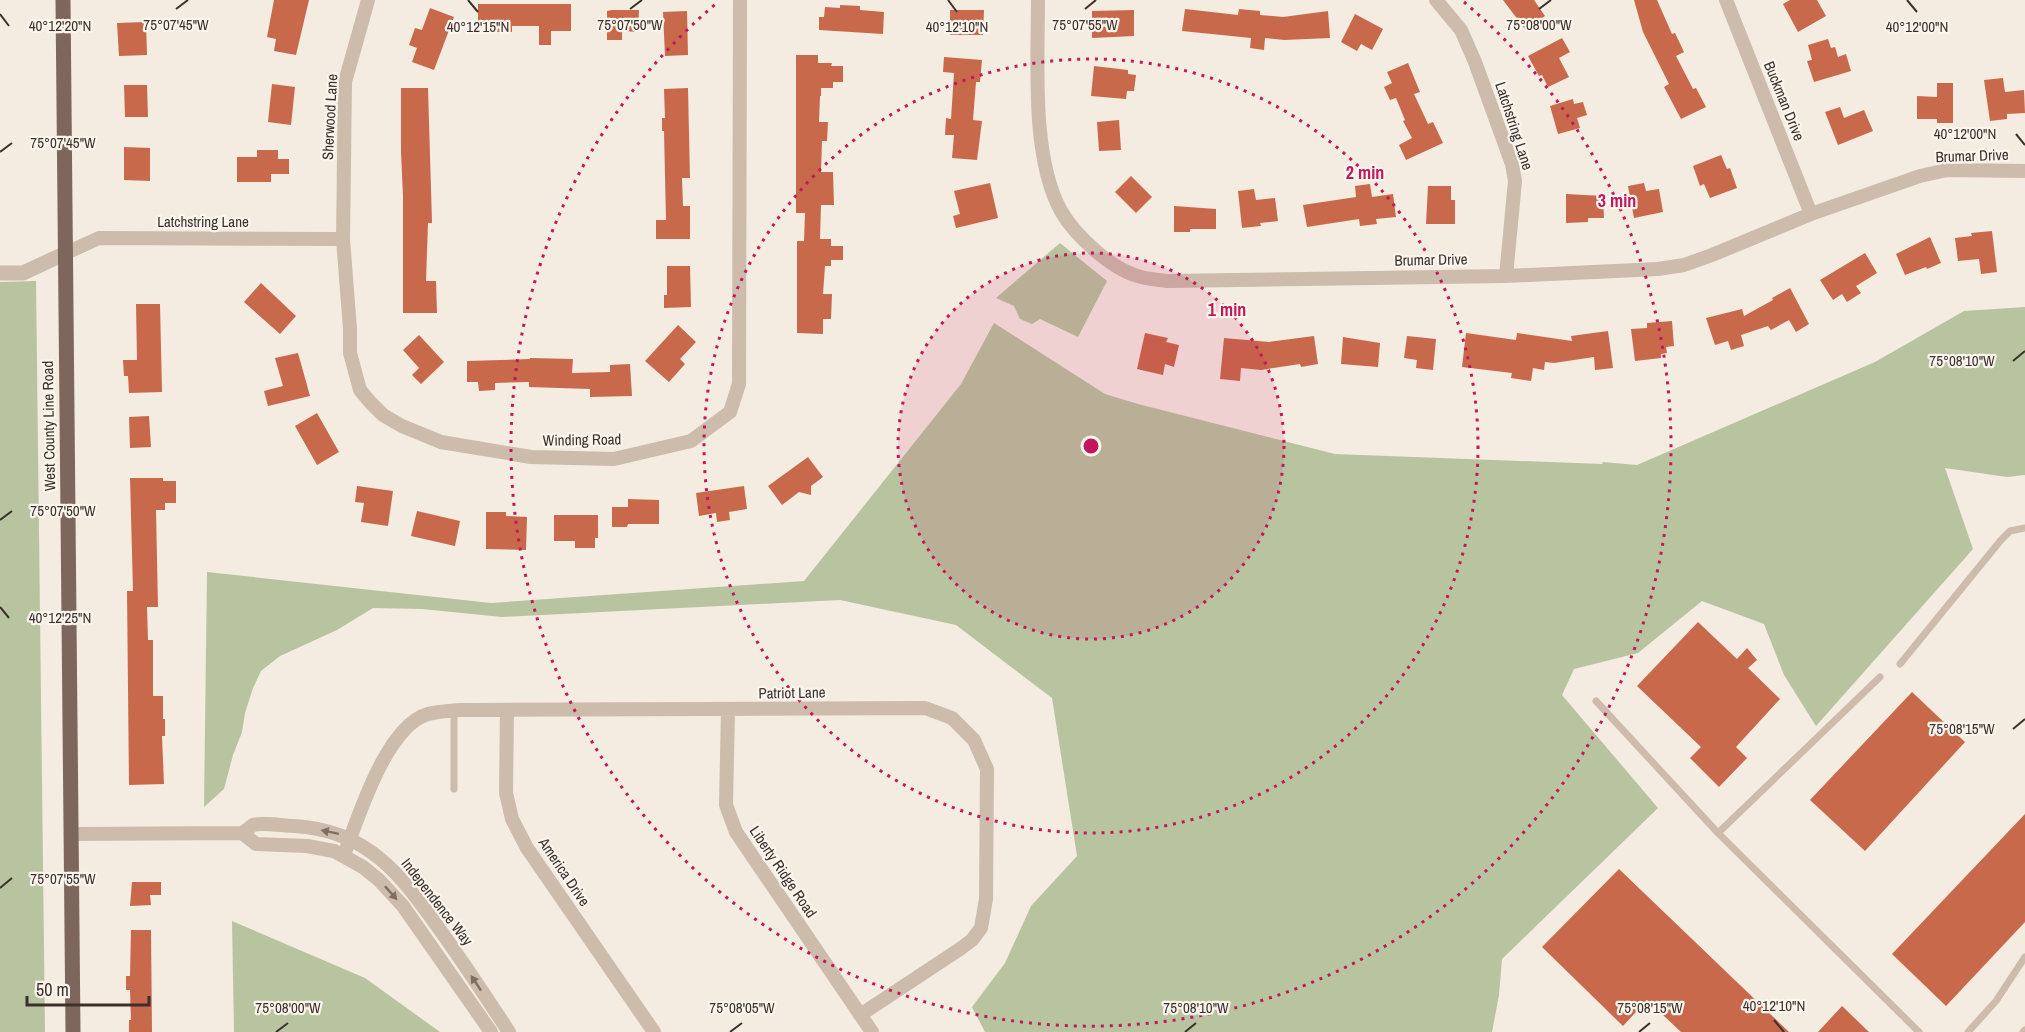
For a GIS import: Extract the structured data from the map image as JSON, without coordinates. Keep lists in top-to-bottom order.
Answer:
{
  "streets": {
    "main road": ["West County Line Road"],
    "street": [
      "Buckman Drive",
      "Sherwood Lane",
      "Latchstring Lane",
      "Brumar Drive",
      "Winding Road",
      "Patriot Lane",
      "America Drive",
      "Liberty Ridge Road",
      "Independence Way"
    ]
  },
  "crossings": [
    ["Buckman Drive", "Brumar Drive"],
    ["Sherwood Lane", "Latchstring Lane"],
    ["Sherwood Lane", "Winding Road"],
    ["Latchstring Lane", "Brumar Drive"],
    ["Latchstring Lane", "West County Line Road"],
    ["Latchstring Lane", "Winding Road"],
    ["West County Line Road", "Independence Way"],
    ["Patriot Lane", "America Drive"],
    ["Patriot Lane", "Liberty Ridge Road"],
    ["Patriot Lane", "Independence Way"]
  ],
  "scale_bar": "50 m",
  "coordinates": [
    "75°07'45\"W",
    "75°07'50\"W",
    "75°07'55\"W",
    "75°08'00\"W",
    "40°12'20\"N",
    "40°12'15\"N",
    "40°12'10\"N",
    "40°12'00\"N",
    "75°08'10\"W",
    "40°12'25\"N",
    "75°08'15\"W",
    "75°08'05\"W"
  ],
  "rings": ["2 min", "3 min", "1 min"]
}
